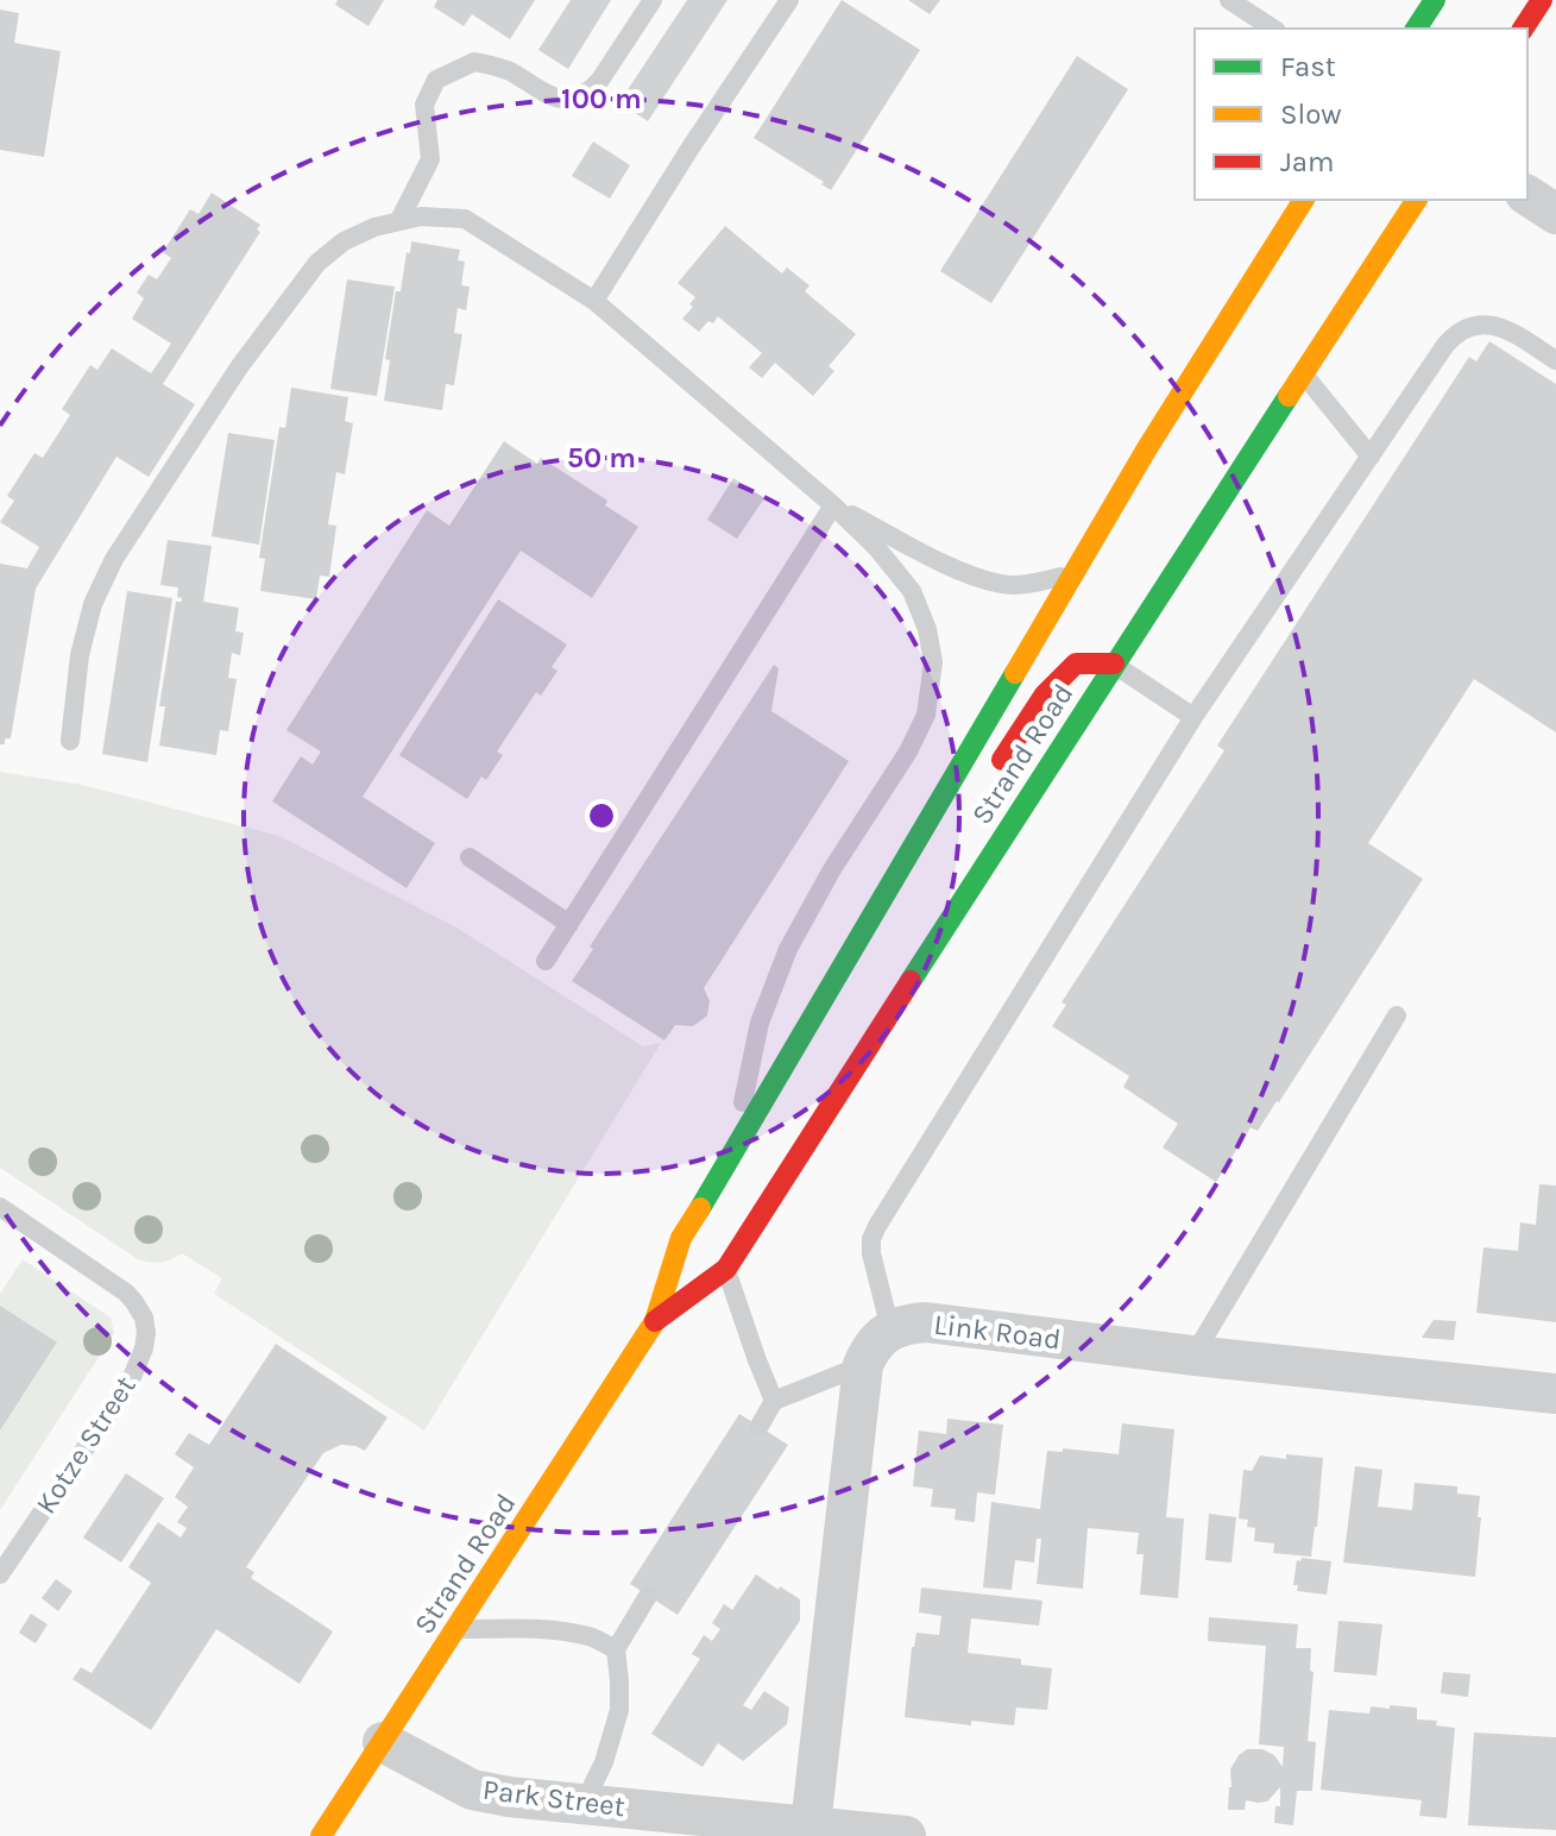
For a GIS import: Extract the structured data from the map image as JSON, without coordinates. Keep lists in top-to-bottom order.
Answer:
{
  "streets": {
    "main road": ["Strand Road"],
    "street": ["Link Road", "Park Street"],
    "lane": ["Kotze Street"]
  },
  "crossings": [
    ["Strand Road", "Park Street"]
  ],
  "legend": ["Fast", "Slow", "Jam"],
  "rings": ["100 m", "50 m"]
}
